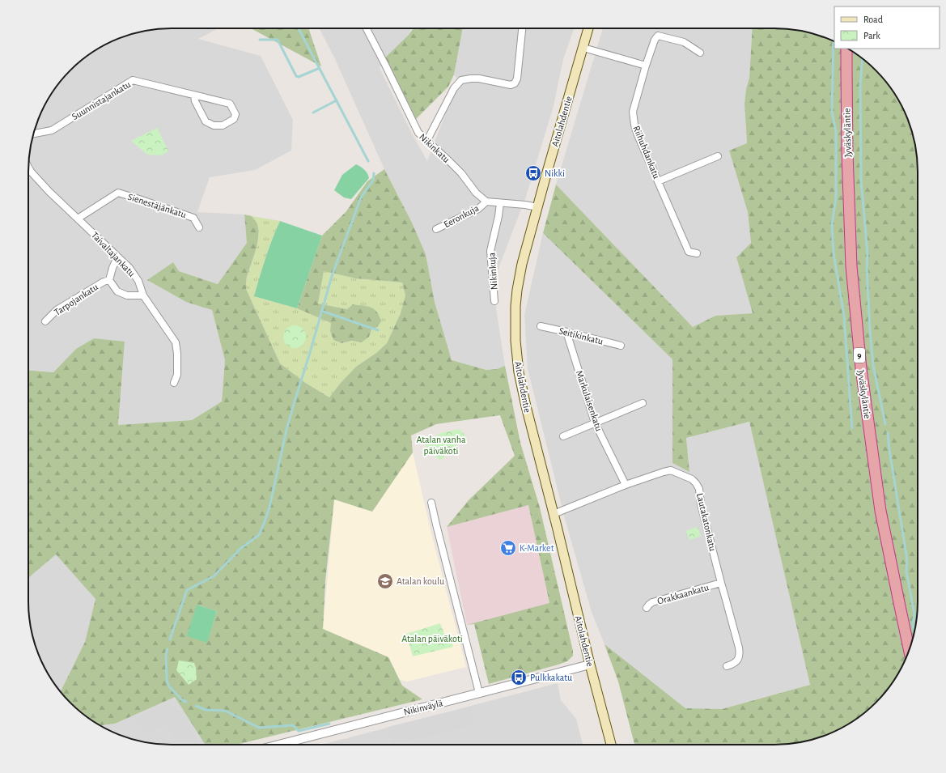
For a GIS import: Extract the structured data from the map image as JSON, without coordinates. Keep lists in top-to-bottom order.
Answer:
{
  "streets": {
    "highway": ["Jyväskyläntie", "9"],
    "main road": ["Aitolahdentie"],
    "street": [
      "Suunnistajankatu",
      "Nikinkatu",
      "Riihuhdankatu",
      "Sienestäjänkatu",
      "Eeronkuja",
      "Taivaltajankatu",
      "Nikinkuja",
      "Tarpojankatu",
      "Seitikinkatu",
      "Markulaisenkatu",
      "Lautakatonkatu",
      "Orakkaankatu",
      "Nikinväylä"
    ]
  },
  "crossings": [
    ["Aitolahdentie", "Lautakatonkatu"],
    ["Aitolahdentie", "Nikinväylä"],
    ["Nikinkatu", "Eeronkuja"],
    ["Sienestäjänkatu", "Taivaltajankatu"],
    ["Taivaltajankatu", "Tarpojankatu"],
    ["Seitikinkatu", "Markulaisenkatu"],
    ["Markulaisenkatu", "Lautakatonkatu"],
    ["Lautakatonkatu", "Orakkaankatu"]
  ],
  "parks": ["Atalan vanha päiväkoti", "Atalan päiväkoti"],
  "places": {
    "bus stop": ["Nikki", "Pulkkakatu"],
    "supermarket": ["K-Market"],
    "school or university": ["Atalan koulu"]
  },
  "legend": ["Road", "Park"]
}
